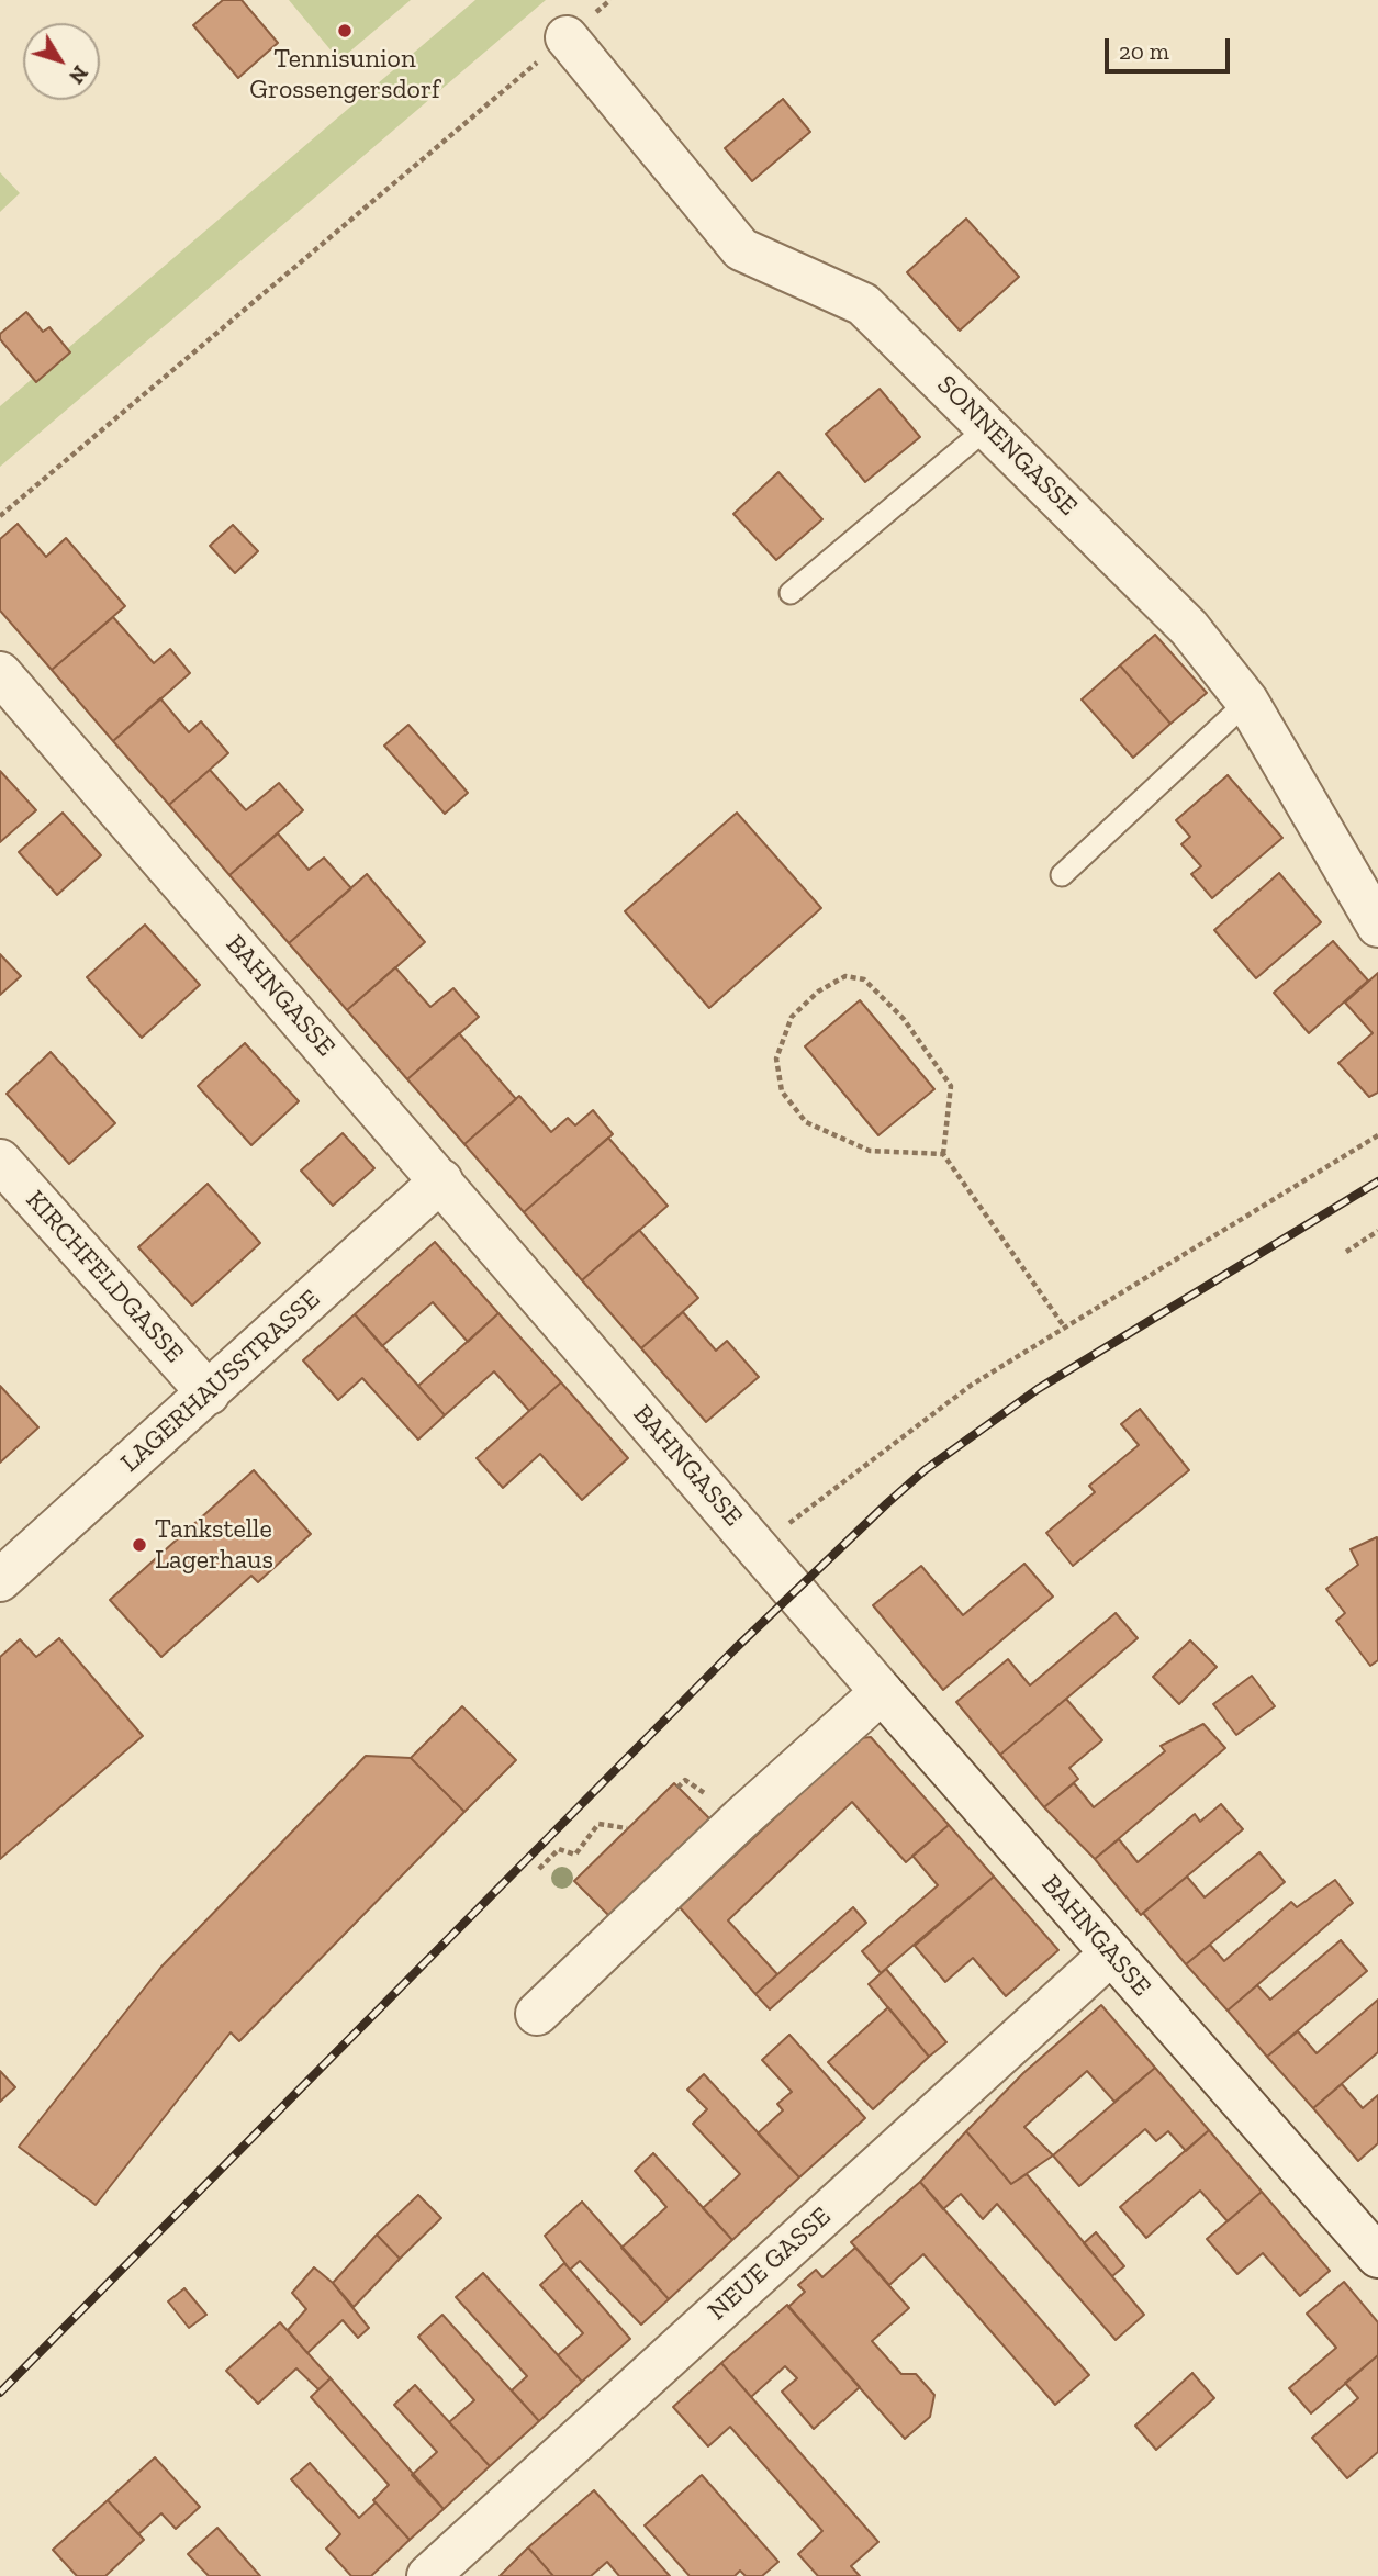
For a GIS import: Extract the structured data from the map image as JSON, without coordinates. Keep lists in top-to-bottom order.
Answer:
{
  "streets": {
    "street": [
      "SONNENGASSE",
      "BAHNGASSE",
      "KIRCHFELDGASSE",
      "LAGERHAUSSTRASSE",
      "NEUE GASSE"
    ]
  },
  "crossings": [
    ["BAHNGASSE", "LAGERHAUSSTRASSE"],
    ["BAHNGASSE", "NEUE GASSE"],
    ["KIRCHFELDGASSE", "LAGERHAUSSTRASSE"]
  ],
  "places": ["Tennisunion Grossengersdorf", "Tankstelle Lagerhaus"],
  "scale_bar": "20 m",
  "north": "bottom right"
}
